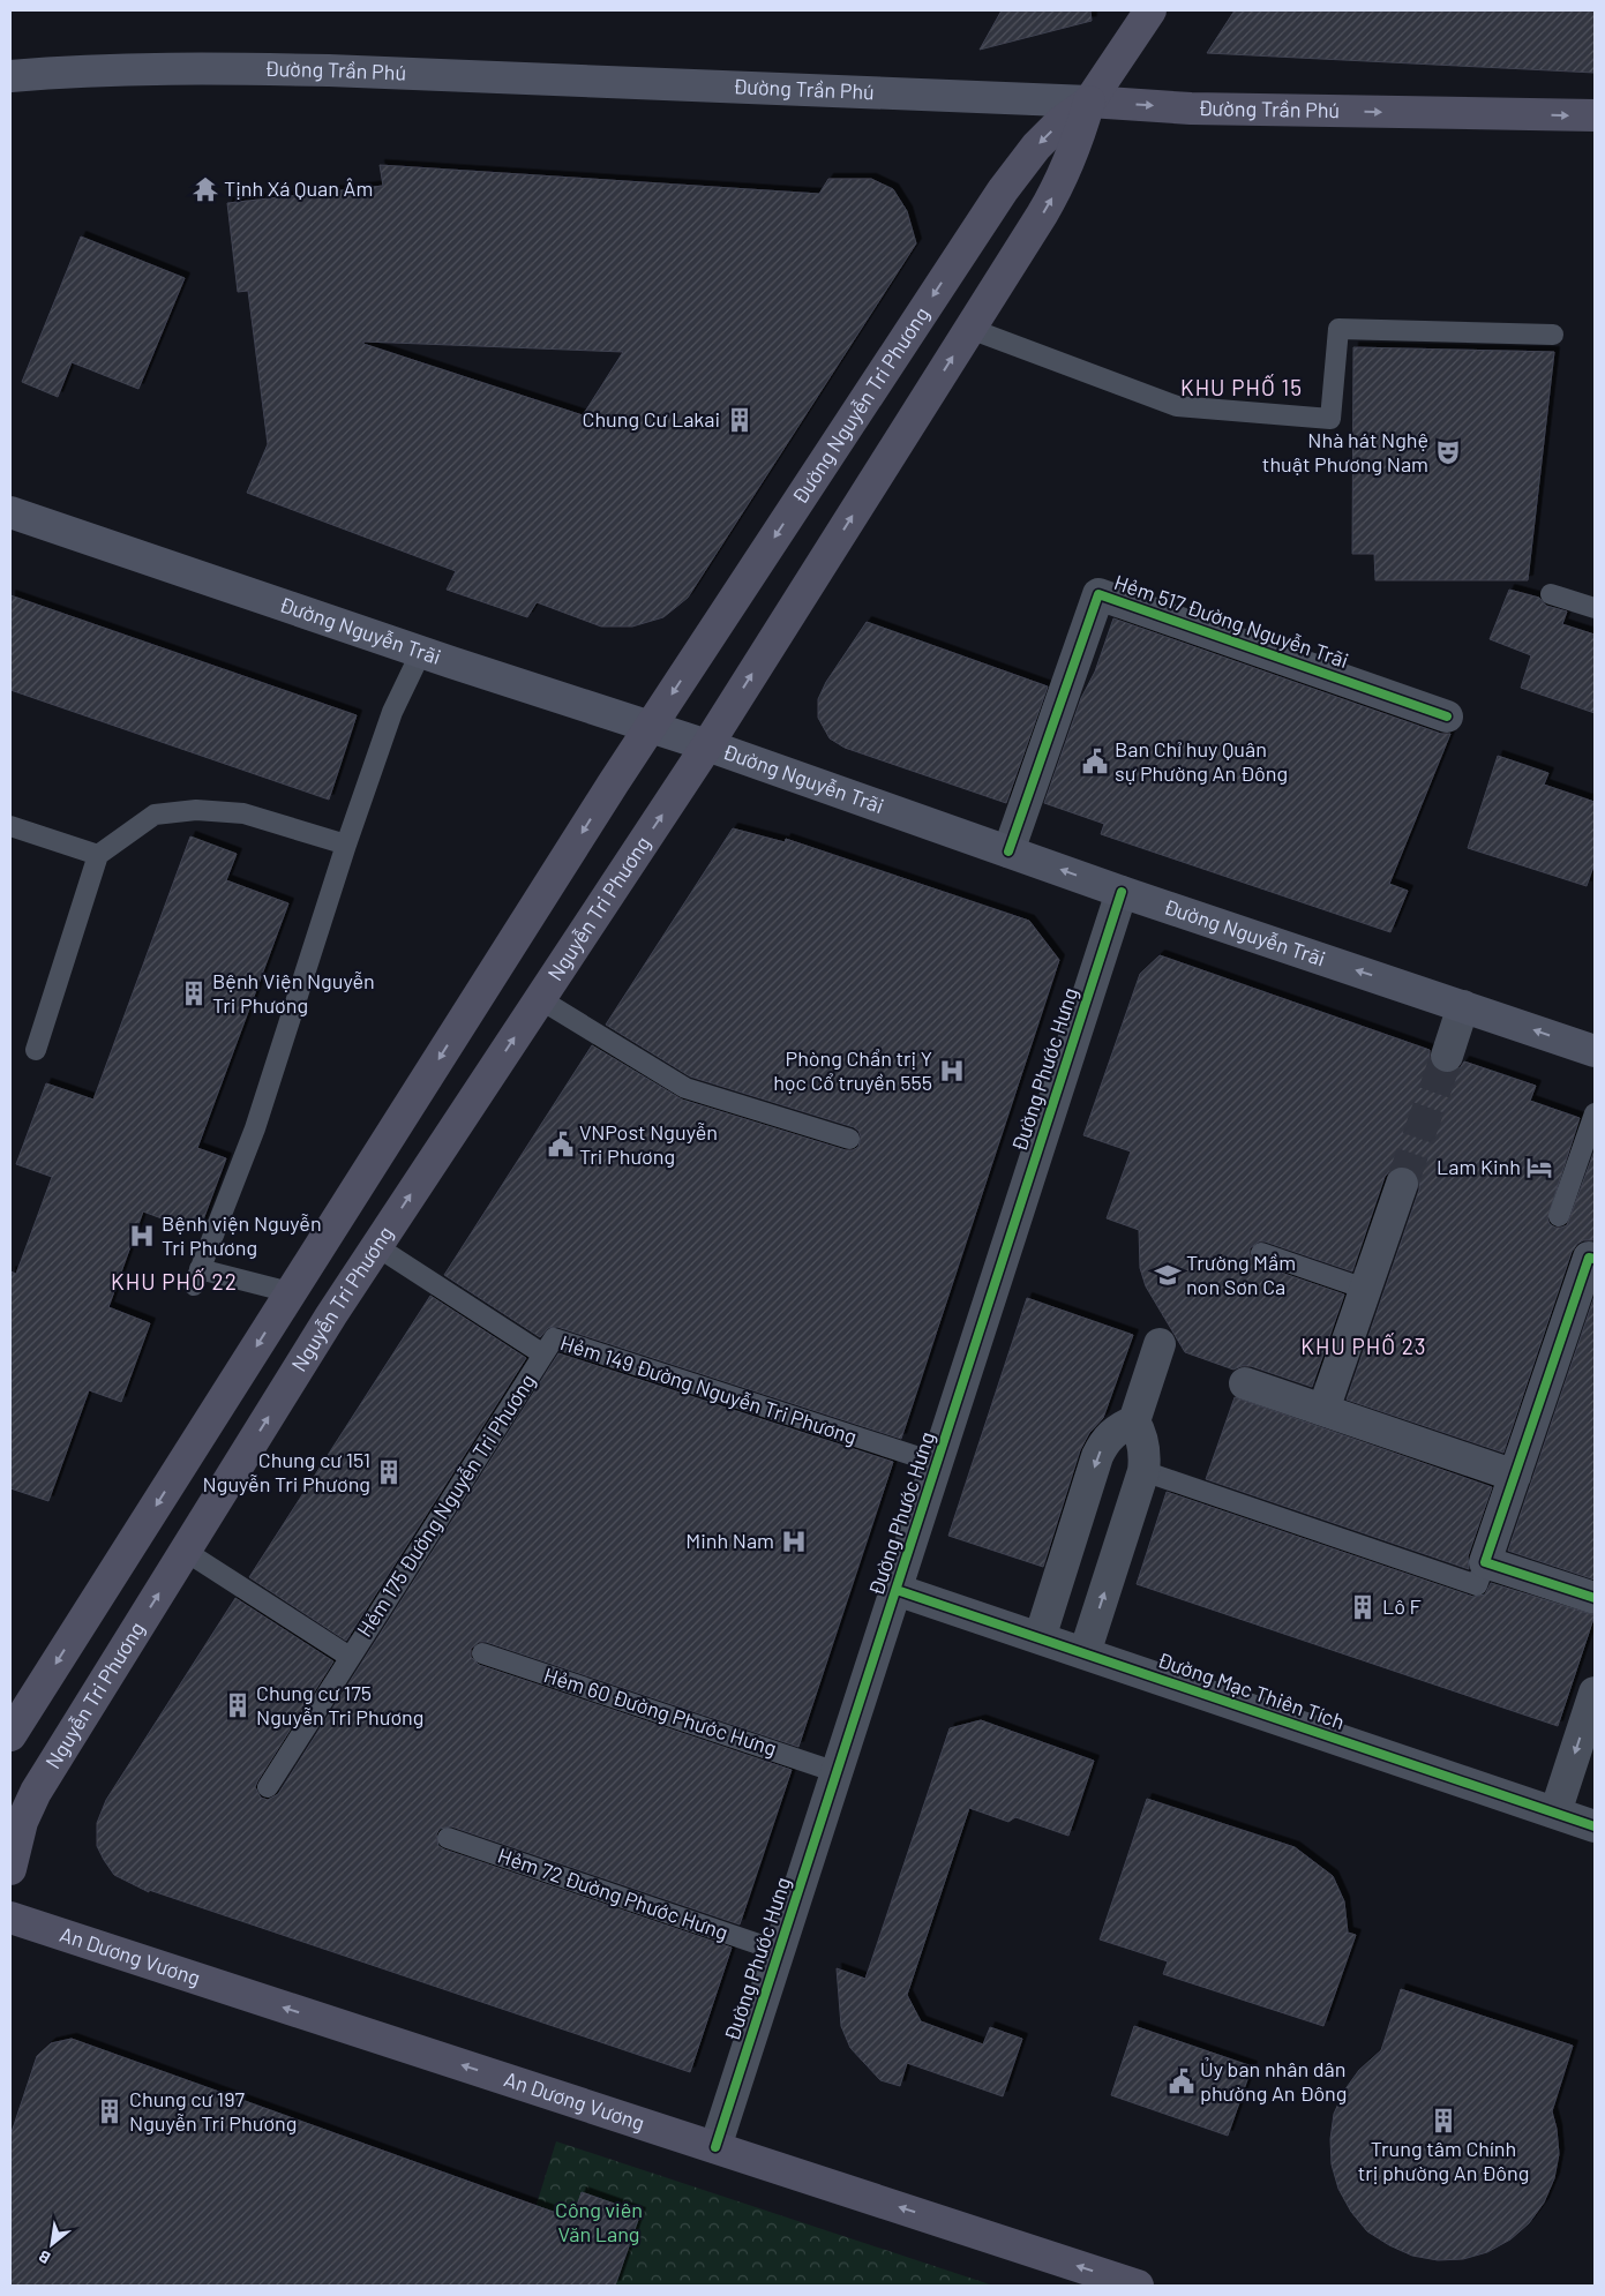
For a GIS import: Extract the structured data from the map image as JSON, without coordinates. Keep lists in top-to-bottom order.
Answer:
{
  "streets": {
    "main road": [
      "Đường Trần Phú",
      "Đường Nguyễn Tri Phương",
      "Đường Nguyễn Trãi",
      "Nguyễn Tri Phương",
      "An Dương Vương"
    ],
    "street": ["Hẻm 517 Đường Nguyễn Trãi", "Đường Phước Hưng", "Đường Mạc Thiên Tích"],
    "lane": [
      "Hẻm 149 Đường Nguyễn Tri Phương",
      "Hẻm 175 Đường Nguyễn Tri Phương",
      "Hẻm 60 Đường Phước Hưng",
      "Hẻm 72 Đường Phước Hưng"
    ]
  },
  "crossings": [
    ["Đường Trần Phú", "Đường Nguyễn Tri Phương"],
    ["Đường Nguyễn Tri Phương", "Đường Nguyễn Trãi"],
    ["Đường Nguyễn Tri Phương", "Nguyễn Tri Phương"],
    ["Hẻm 517 Đường Nguyễn Trãi", "Đường Nguyễn Trãi"],
    ["Đường Nguyễn Trãi", "Nguyễn Tri Phương"],
    ["Đường Nguyễn Trãi", "Đường Phước Hưng"],
    ["Nguyễn Tri Phương", "Hẻm 149 Đường Nguyễn Tri Phương"],
    ["Nguyễn Tri Phương", "Hẻm 175 Đường Nguyễn Tri Phương"],
    ["Đường Phước Hưng", "Hẻm 149 Đường Nguyễn Tri Phương"],
    ["Đường Phước Hưng", "Đường Mạc Thiên Tích"],
    ["Đường Phước Hưng", "Hẻm 60 Đường Phước Hưng"],
    ["Đường Phước Hưng", "Hẻm 72 Đường Phước Hưng"],
    ["Đường Phước Hưng", "An Dương Vương"],
    ["Hẻm 149 Đường Nguyễn Tri Phương", "Hẻm 175 Đường Nguyễn Tri Phương"]
  ],
  "one_way": ["Đường Nguyễn Trãi", "An Dương Vương"],
  "districts": ["KHU PHỐ 15", "KHU PHỐ 22", "KHU PHỐ 23"],
  "parks": ["Công viên Văn Lang"],
  "places": {
    "temple": ["Tịnh Xá Quan Âm"],
    "building": [
      "Chung Cư Lakai",
      "Bệnh Viện Nguyễn Tri Phương",
      "Chung cư 151 Nguyễn Tri Phương",
      "Lô F",
      "Chung cư 175 Nguyễn Tri Phương",
      "Chung cư 197 Nguyễn Tri Phương",
      "Trung tâm Chính trị phường An Đông"
    ],
    "theatre": ["Nhà hát Nghệ thuật Phương Nam"],
    "public building": ["Ban Chỉ huy Quân sự Phường An Đông", "VNPost Nguyễn Tri Phương", "Ủy ban nhân dân phường An Đông"],
    "hospital": ["Phòng Chẩn trị Y học Cổ truyền 555", "Bệnh viện Nguyễn Tri Phương", "Minh Nam"],
    "hotel": ["Lam Kinh"],
    "school or university": ["Trường Mầm non Sơn Ca"]
  },
  "north": "bottom left"
}
